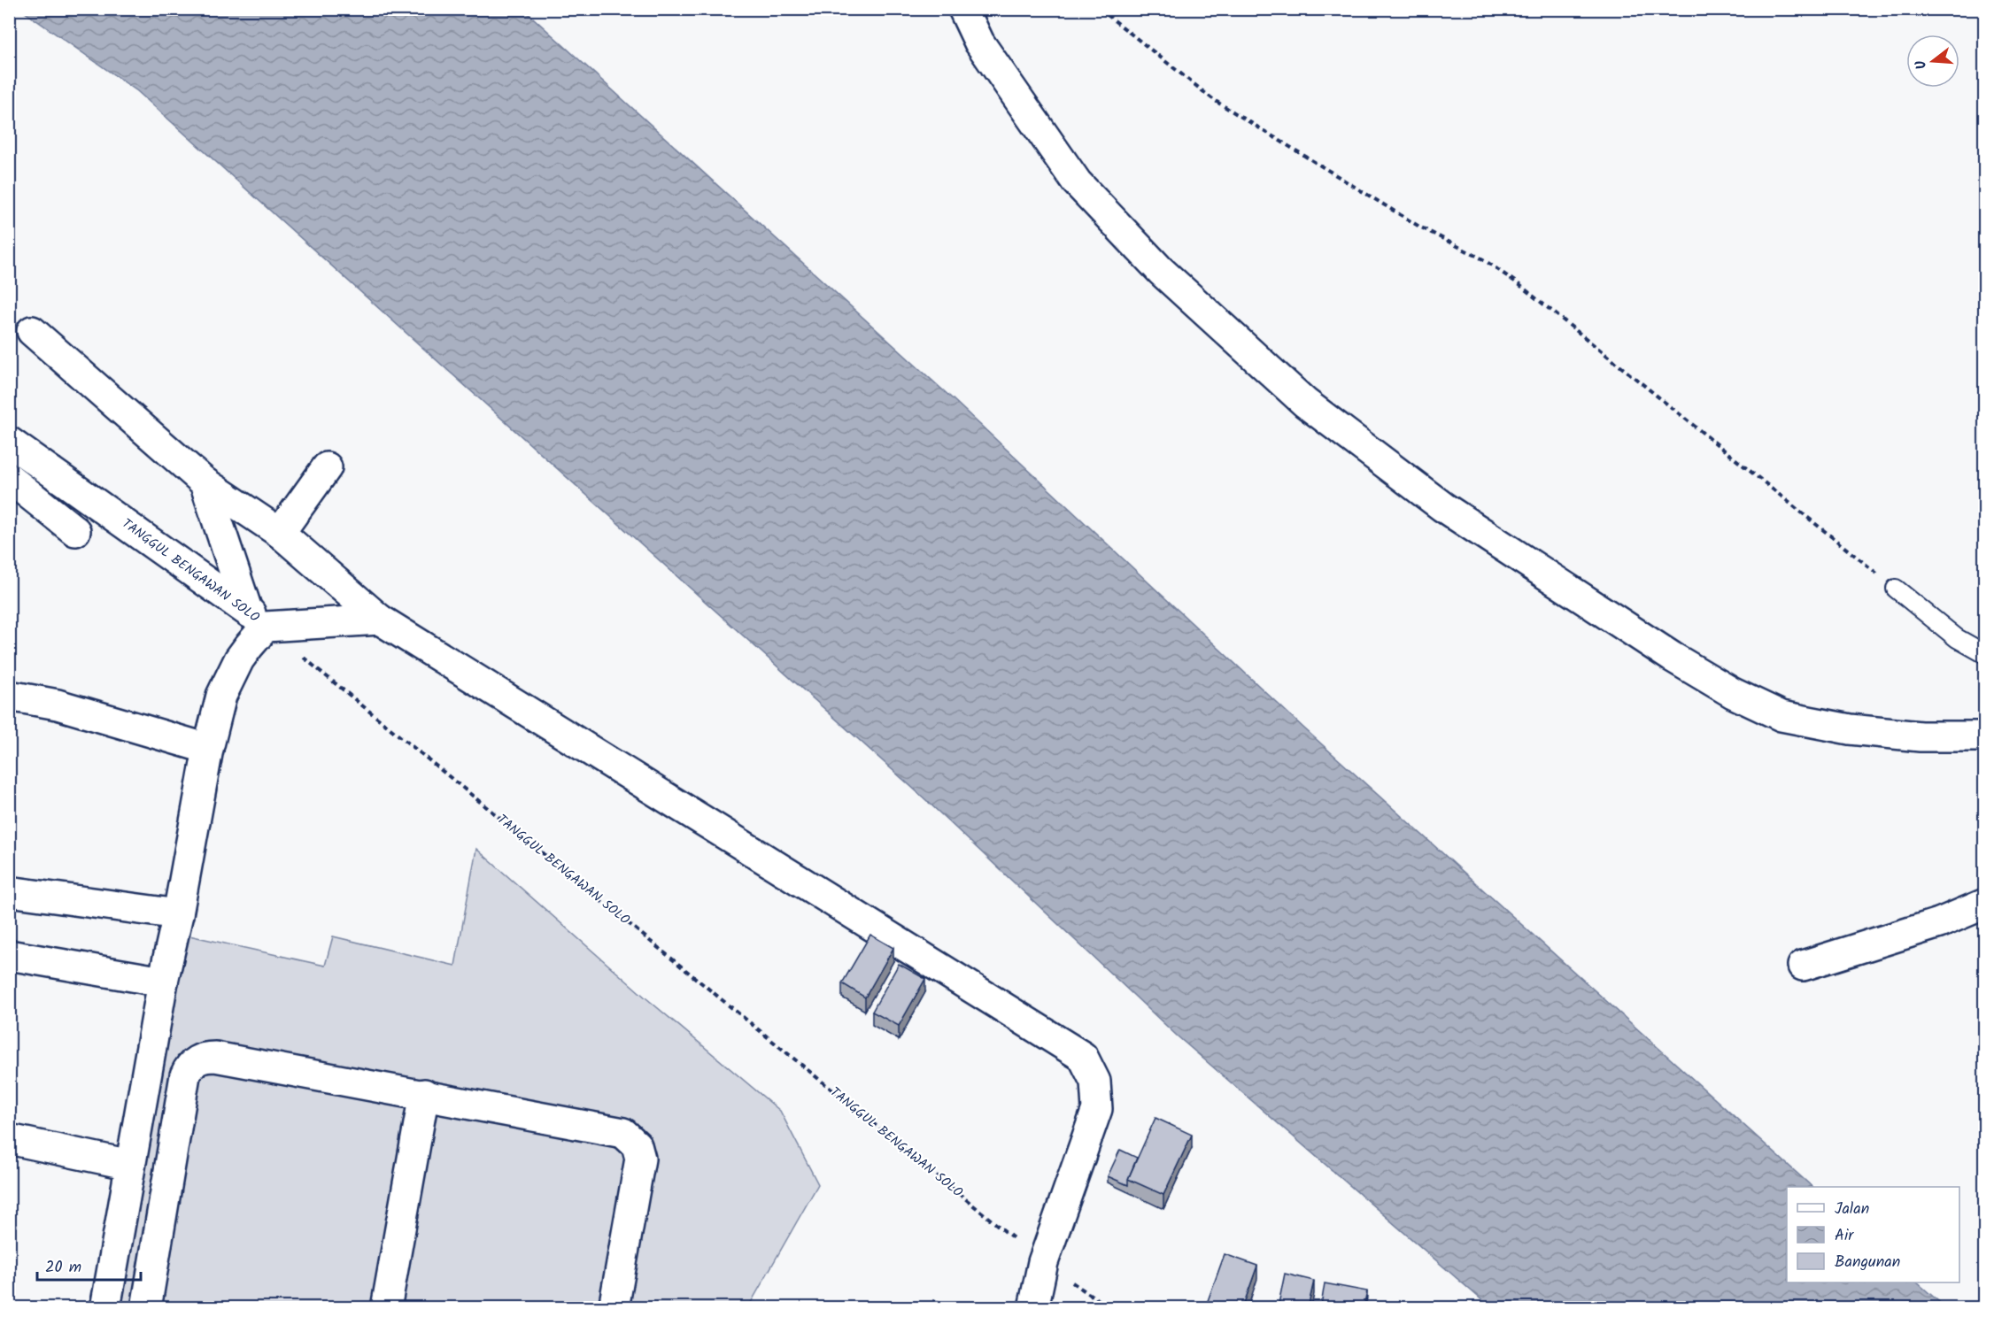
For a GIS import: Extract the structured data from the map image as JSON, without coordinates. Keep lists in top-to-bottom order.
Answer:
{
  "streets": {
    "street": ["TANGGUL BENGAWAN SOLO"]
  },
  "legend": ["Jalan", "Air", "Bangunan"],
  "scale_bar": "20 m",
  "north": "left"
}
